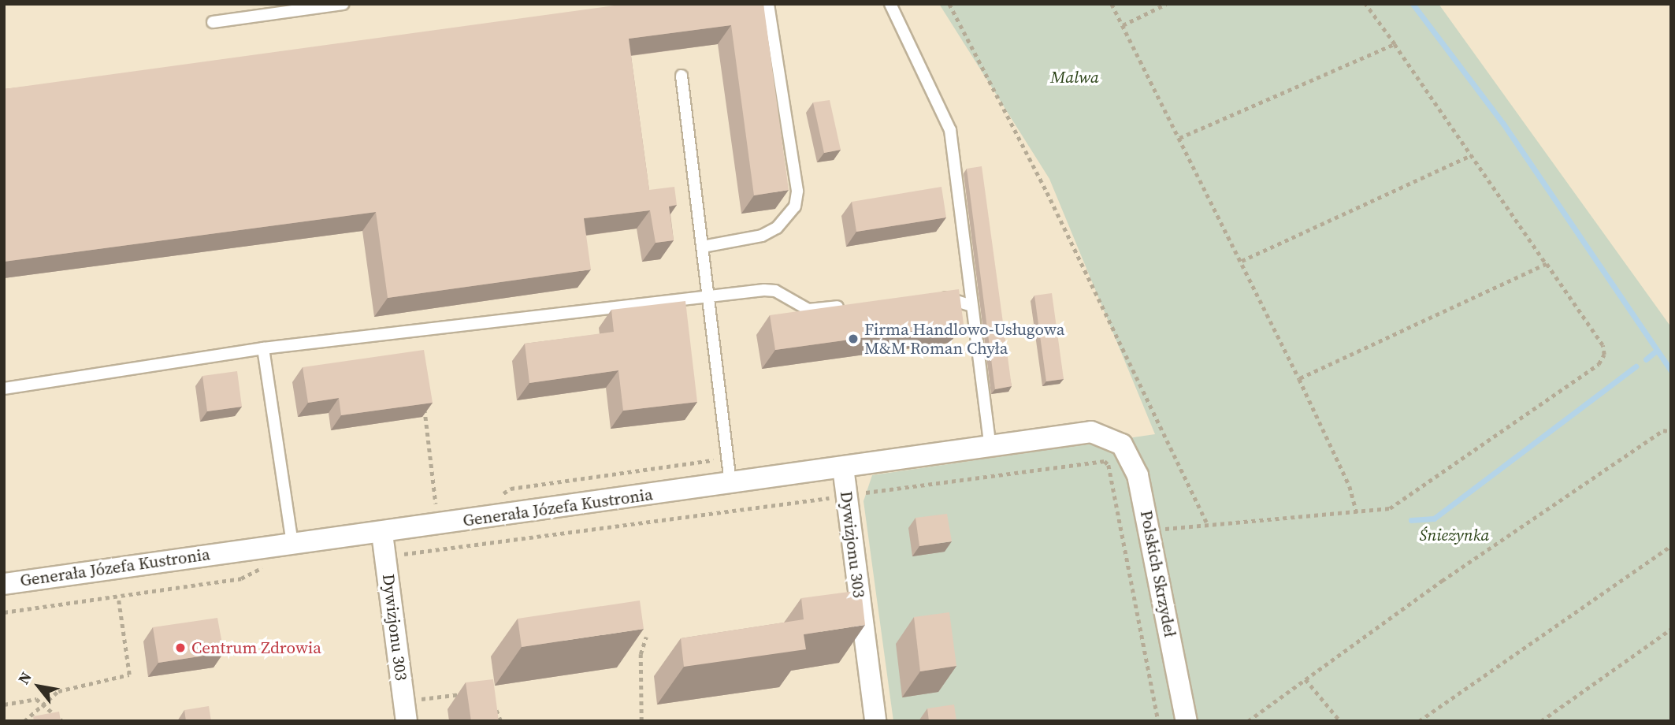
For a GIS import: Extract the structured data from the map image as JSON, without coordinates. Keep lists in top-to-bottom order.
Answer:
{
  "streets": {
    "street": ["Generała Józefa Kustronia", "Dywizjonu 303", "Polskich Skrzydeł"]
  },
  "crossings": [
    ["Generała Józefa Kustronia", "Dywizjonu 303"],
    ["Generała Józefa Kustronia", "Polskich Skrzydeł"]
  ],
  "parks": ["Malwa", "Śnieżynka"],
  "places": ["Firma Handlowo-Usługowa M&M Roman Chyła", "Centrum Zdrowia"],
  "north": "top left"
}
